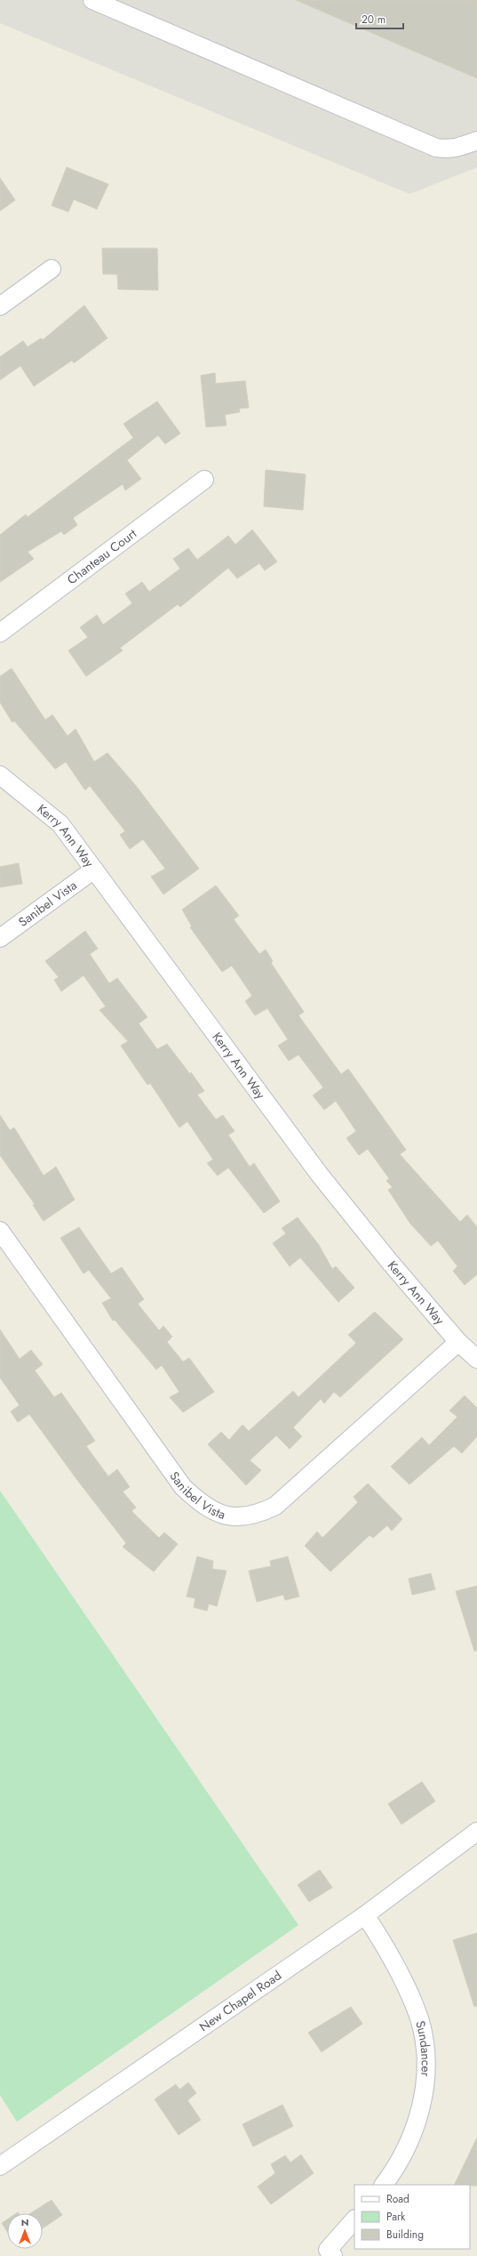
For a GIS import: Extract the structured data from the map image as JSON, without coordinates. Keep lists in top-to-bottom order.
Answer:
{
  "streets": {
    "street": [
      "Chanteau Court",
      "Kerry Ann Way",
      "Sanibel Vista",
      "New Chapel Road",
      "Sundancer"
    ]
  },
  "crossings": [
    ["Kerry Ann Way", "Sanibel Vista"],
    ["New Chapel Road", "Sundancer"]
  ],
  "legend": ["Road", "Park", "Building"],
  "scale_bar": "20 m",
  "north": "top"
}
